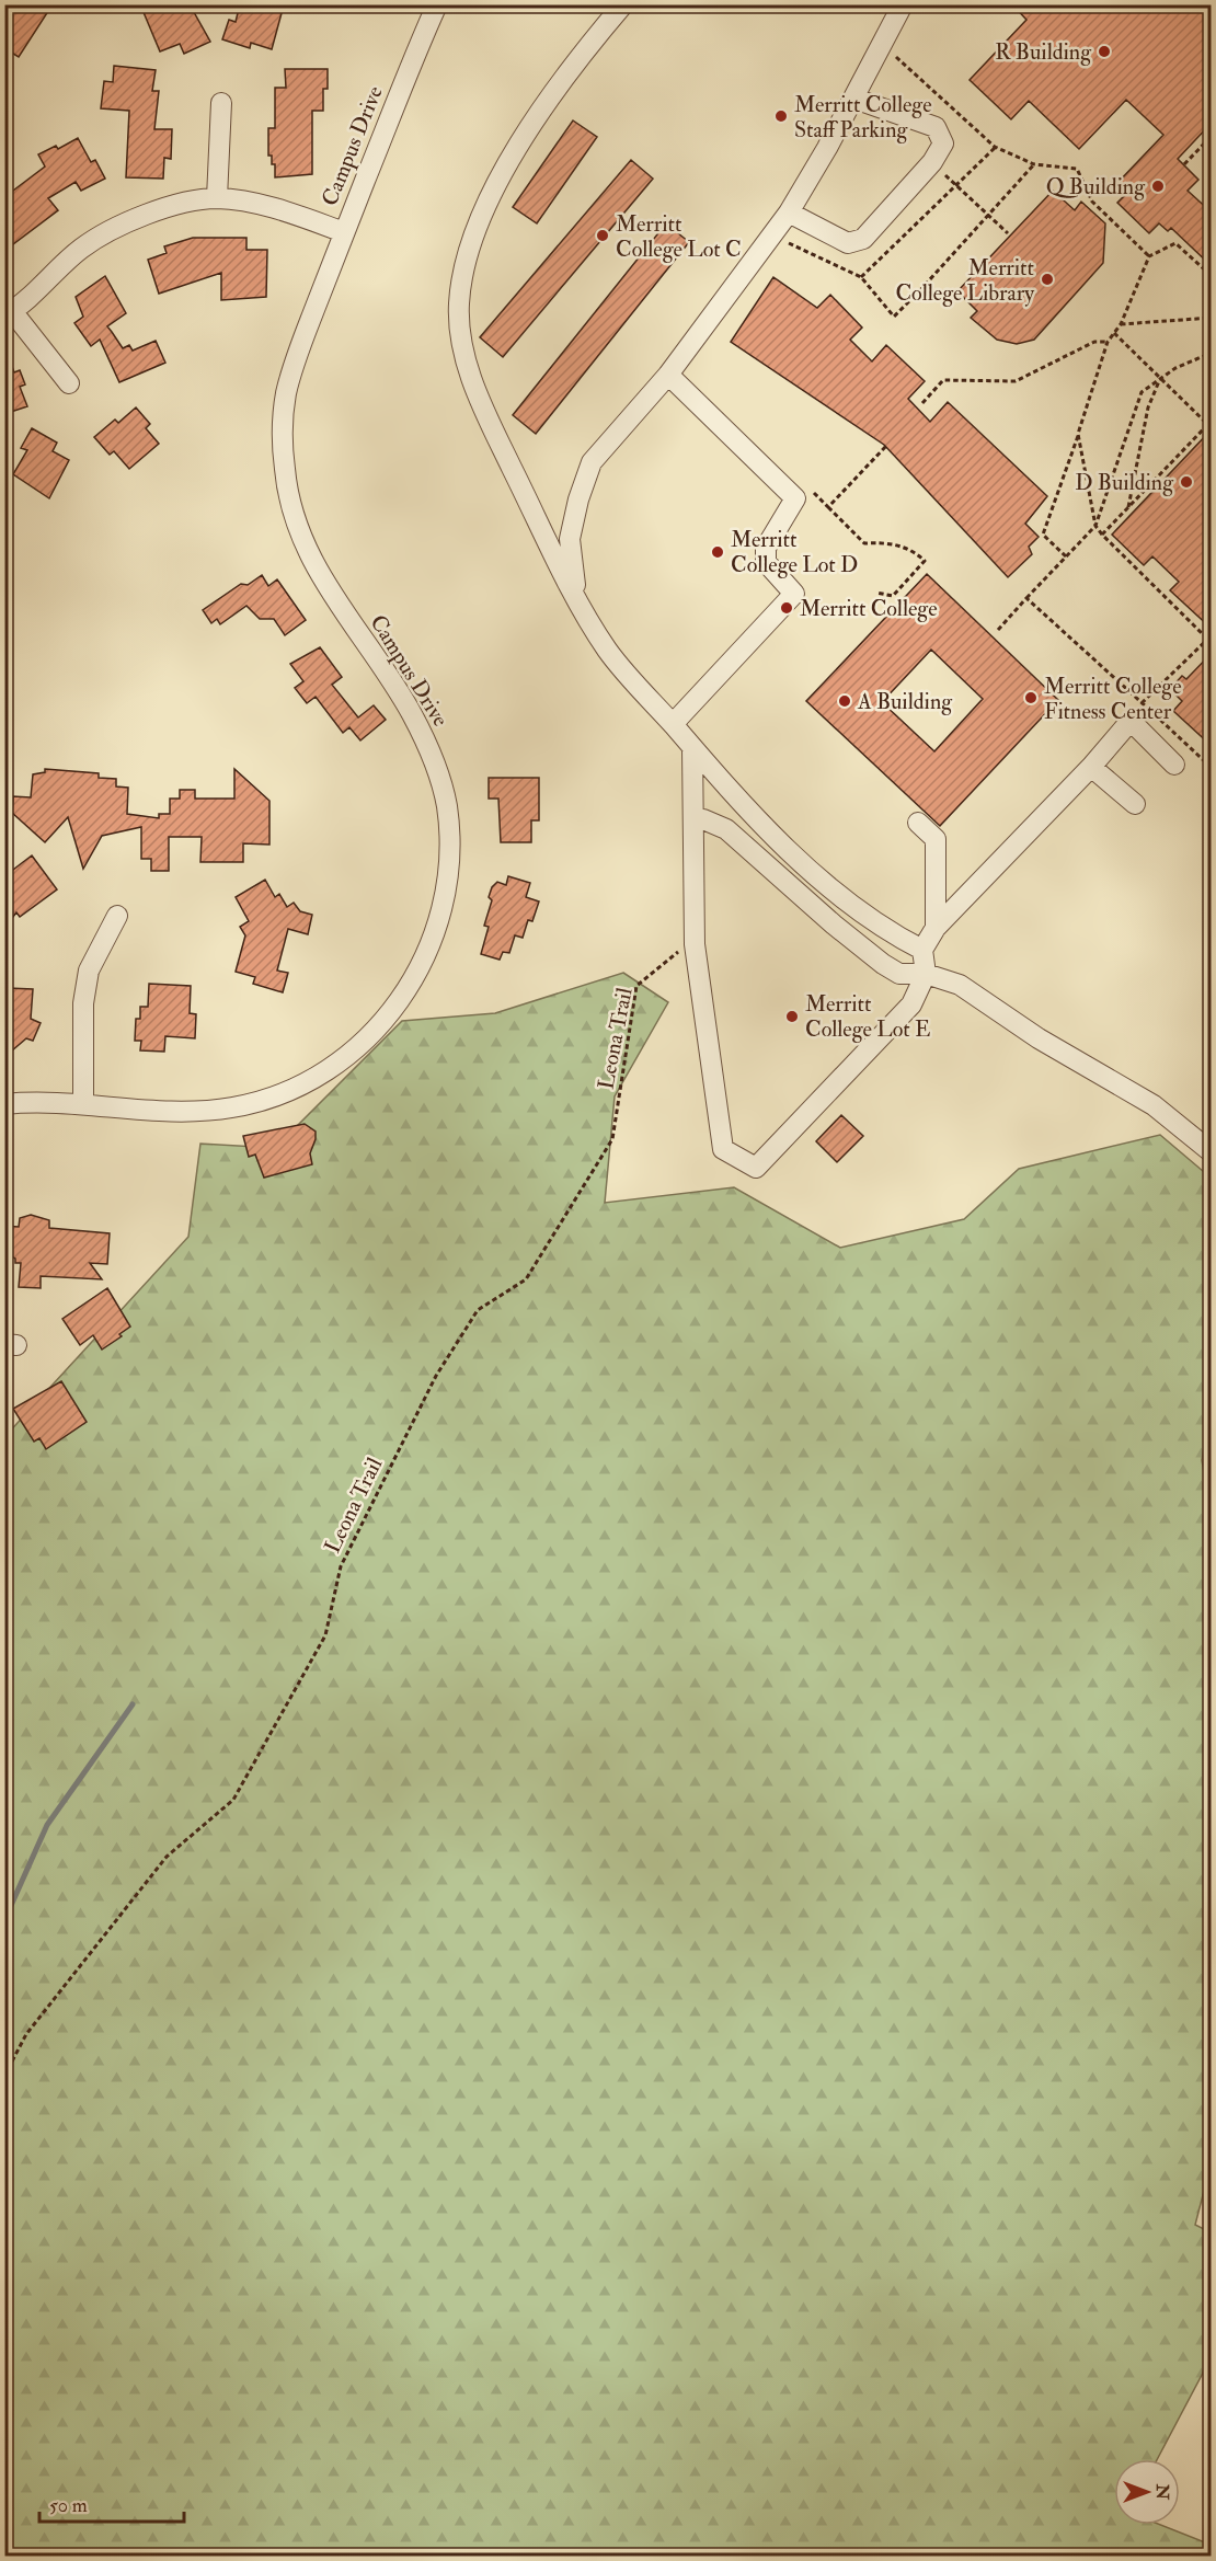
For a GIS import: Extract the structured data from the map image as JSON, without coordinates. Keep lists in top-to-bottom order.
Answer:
{
  "streets": {
    "street": ["Campus Drive"],
    "path": ["Leona Trail"]
  },
  "places": [
    "R Building",
    "Merritt College Staff Parking",
    "Q Building",
    "Merritt College Lot C",
    "Merritt College Library",
    "D Building",
    "Merritt College Lot D",
    "Merritt College",
    "Merritt College Fitness Center",
    "A Building",
    "Merritt College Lot E"
  ],
  "scale_bar": "50 m",
  "north": "right"
}
